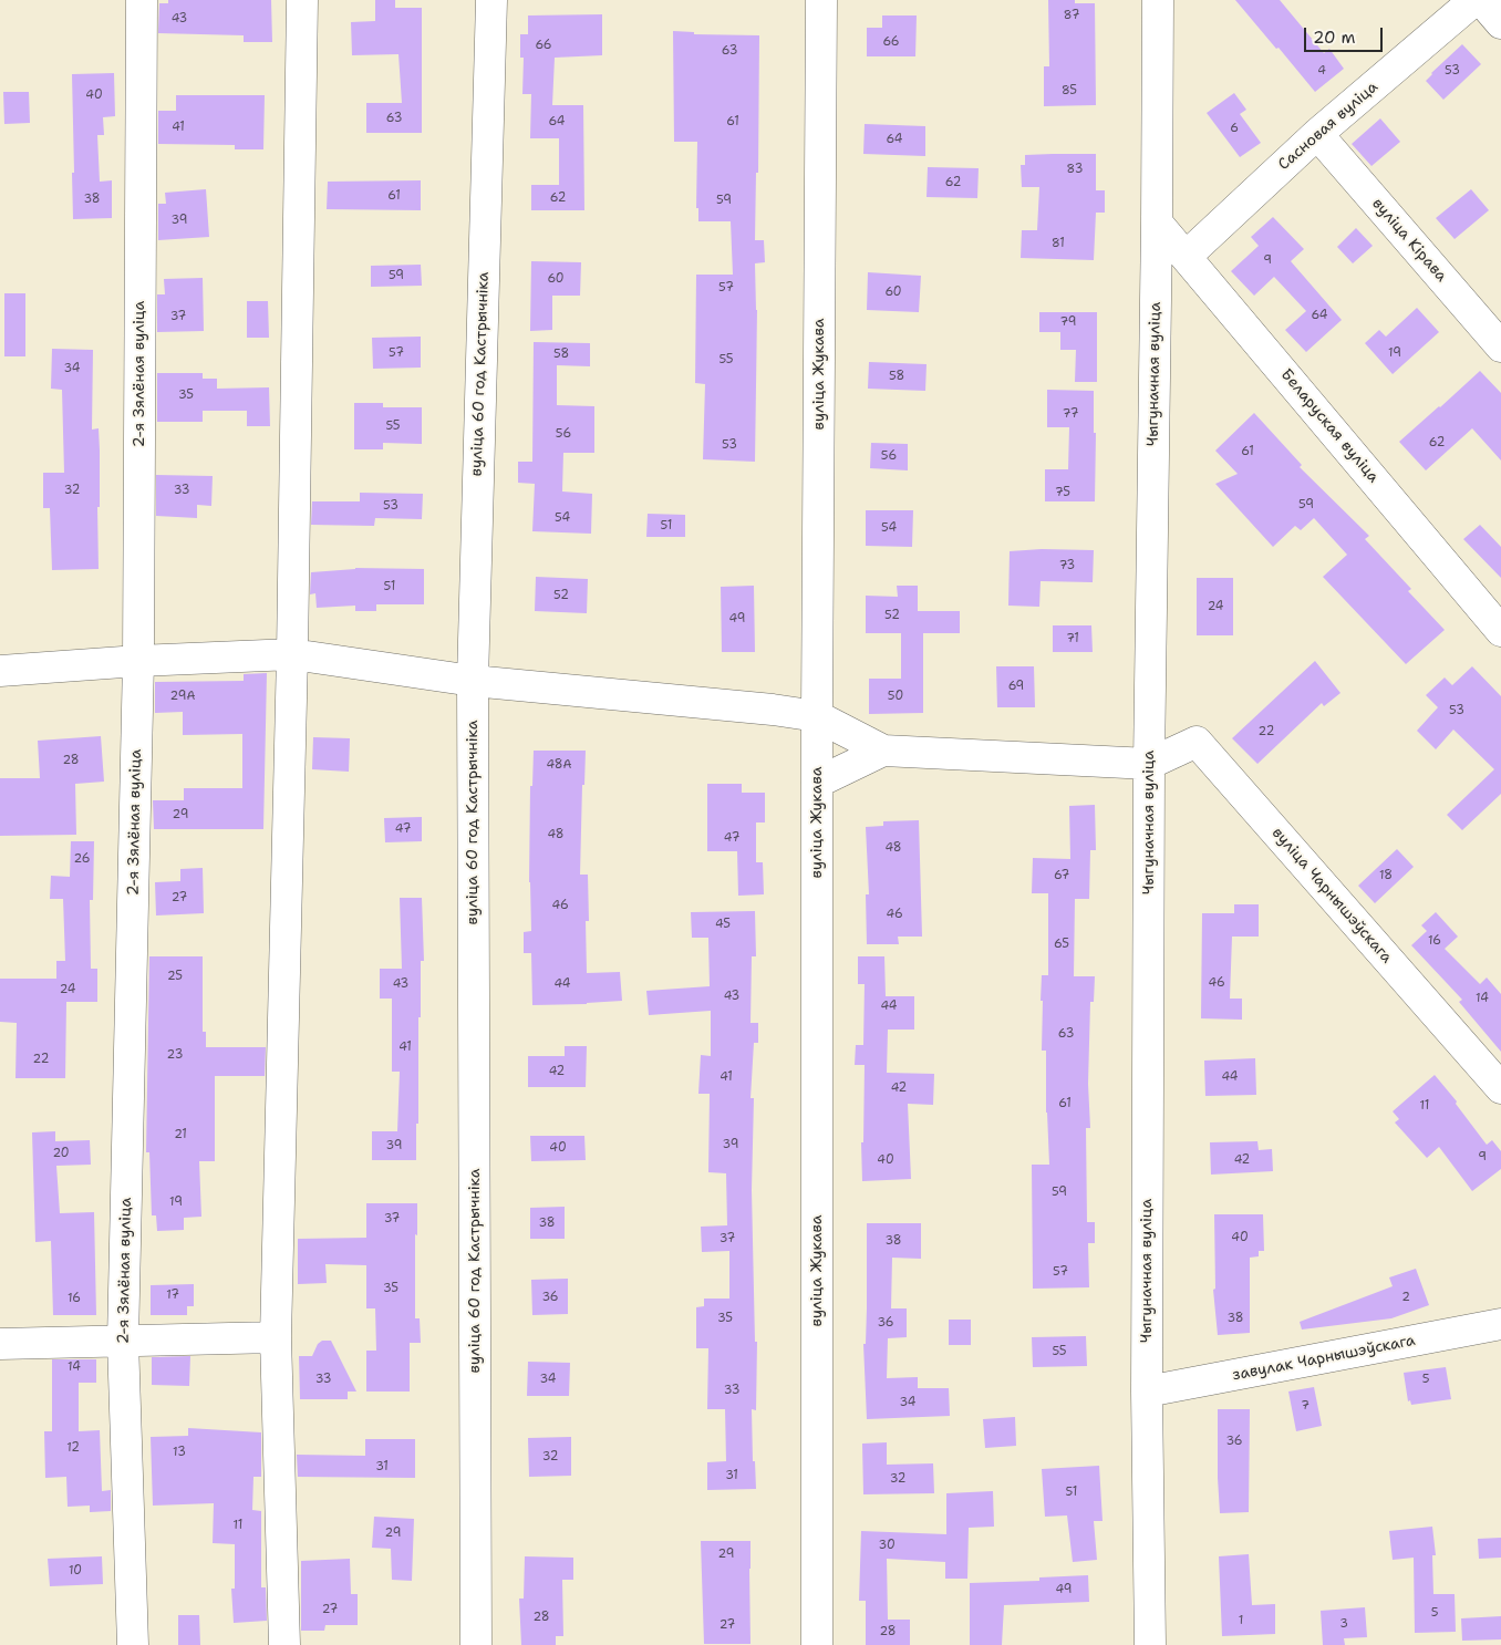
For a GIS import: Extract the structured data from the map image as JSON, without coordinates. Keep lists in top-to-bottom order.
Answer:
{
  "streets": {
    "street": [
      "Сасновая вуліца",
      "вуліца Кірава",
      "2-я Зялёная вуліца",
      "вуліца 60 год Кастрычніка",
      "вуліца Жукава",
      "Чыгуначная вуліца",
      "Беларуская вуліца",
      "вуліца Чарнышэўскага",
      "завулак Чарнышэўскага"
    ]
  },
  "crossings": [
    ["Сасновая вуліца", "вуліца Кірава"],
    ["Сасновая вуліца", "Беларуская вуліца"],
    ["Чыгуначная вуліца", "Беларуская вуліца"],
    ["Чыгуначная вуліца", "вуліца Чарнышэўскага"],
    ["Чыгуначная вуліца", "завулак Чарнышэўскага"]
  ],
  "house_numbers": [
    "87",
    "43",
    "66",
    "66",
    "63",
    "4",
    "53",
    "85",
    "40",
    "63",
    "64",
    "61",
    "41",
    "6",
    "64",
    "83",
    "62",
    "61",
    "62",
    "38",
    "59",
    "39",
    "81",
    "9",
    "59",
    "60",
    "57",
    "60",
    "64",
    "37",
    "79",
    "57",
    "19",
    "58",
    "55",
    "34",
    "58",
    "35",
    "77",
    "55",
    "56",
    "62",
    "53",
    "61",
    "56",
    "32",
    "33",
    "75",
    "59",
    "53",
    "54",
    "51",
    "54",
    "73",
    "51",
    "52",
    "24",
    "52",
    "49",
    "71",
    "69",
    "29А",
    "50",
    "53",
    "22",
    "28",
    "48А",
    "29",
    "47",
    "48",
    "47",
    "48",
    "26",
    "67",
    "18",
    "27",
    "46",
    "46",
    "45",
    "16",
    "65",
    "25",
    "46",
    "43",
    "44",
    "24",
    "43",
    "14",
    "44",
    "63",
    "41",
    "23",
    "22",
    "42",
    "41",
    "44",
    "42",
    "61",
    "11",
    "21",
    "39",
    "39",
    "40",
    "20",
    "9",
    "40",
    "42",
    "59",
    "19",
    "37",
    "38",
    "40",
    "37",
    "38",
    "57",
    "35",
    "17",
    "36",
    "2",
    "16",
    "35",
    "38",
    "36",
    "55",
    "14",
    "33",
    "34",
    "5",
    "33",
    "34",
    "7",
    "36",
    "12",
    "13",
    "32",
    "31",
    "31",
    "32",
    "51",
    "11",
    "29",
    "30",
    "29",
    "10",
    "49",
    "27",
    "5",
    "28",
    "1",
    "3",
    "27",
    "28"
  ],
  "scale_bar": "20 m"
}
